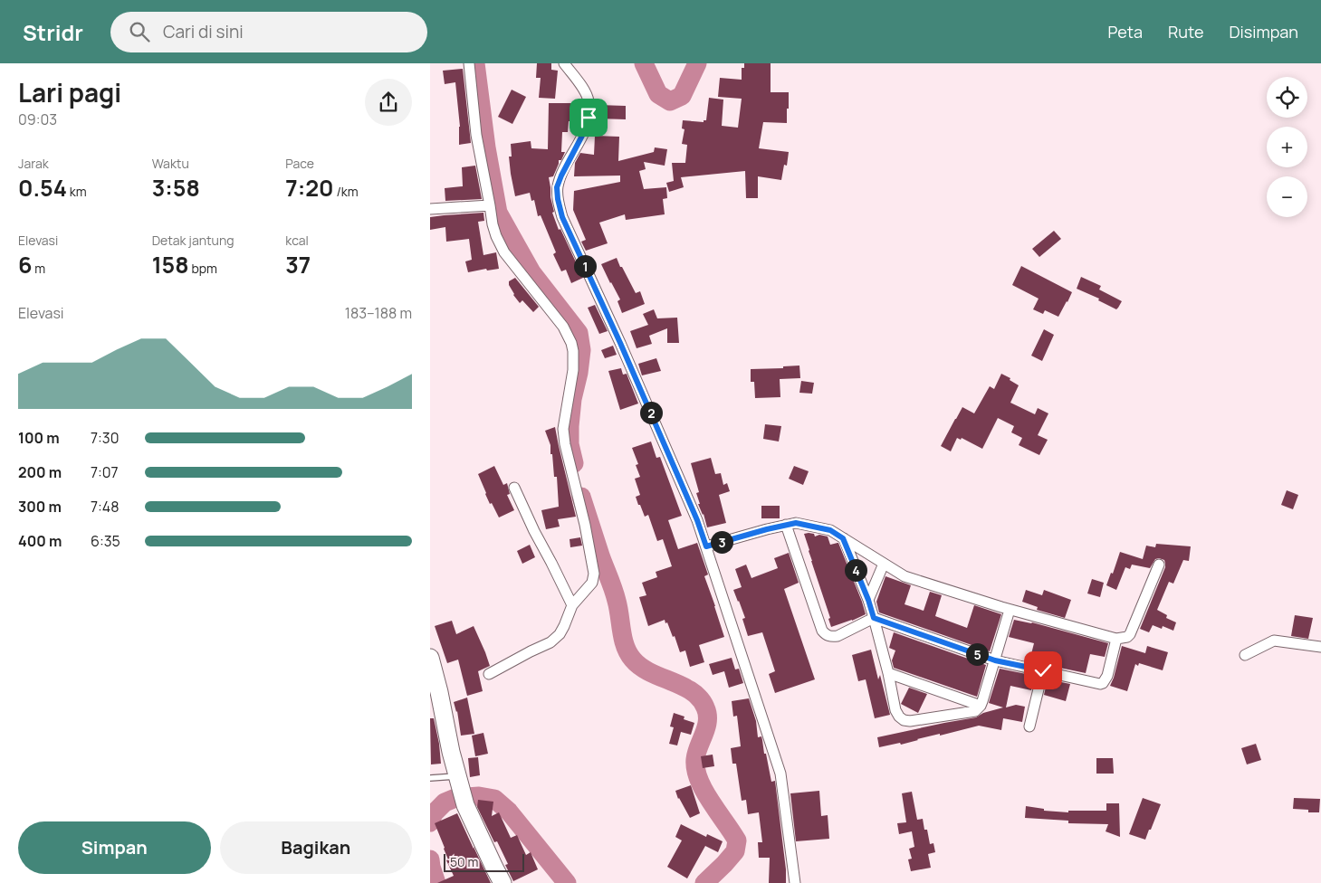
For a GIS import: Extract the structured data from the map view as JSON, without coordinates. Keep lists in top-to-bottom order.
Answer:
{
  "scale_bar": "50 m",
  "page": {
    "header": "Stridr",
    "search": "Cari di sini",
    "nav": ["Peta", "Rute", "Disimpan"],
    "heading": ["Lari pagi", "09:03"],
    "map_buttons": ["+", "−"],
    "stats": [
      ["Jarak", "0.54 km"],
      ["Waktu", "3:58"],
      ["Pace", "7:20 /km"],
      ["Elevasi", "6 m"],
      ["Detak jantung", "158 bpm"],
      ["kcal", "37"]
    ],
    "pins": [
      "1",
      "2",
      "3",
      "4",
      "5"
    ],
    "chart": ["Elevasi", "183–188 m"],
    "list": [
      {
        "name": "100 m",
        "note": "7:30"
      },
      {
        "name": "200 m",
        "note": "7:07"
      },
      {
        "name": "300 m",
        "note": "7:48"
      },
      {
        "name": "400 m",
        "note": "6:35"
      }
    ],
    "buttons": ["Simpan", "Bagikan"],
    "scale": "50 m"
  }
}
